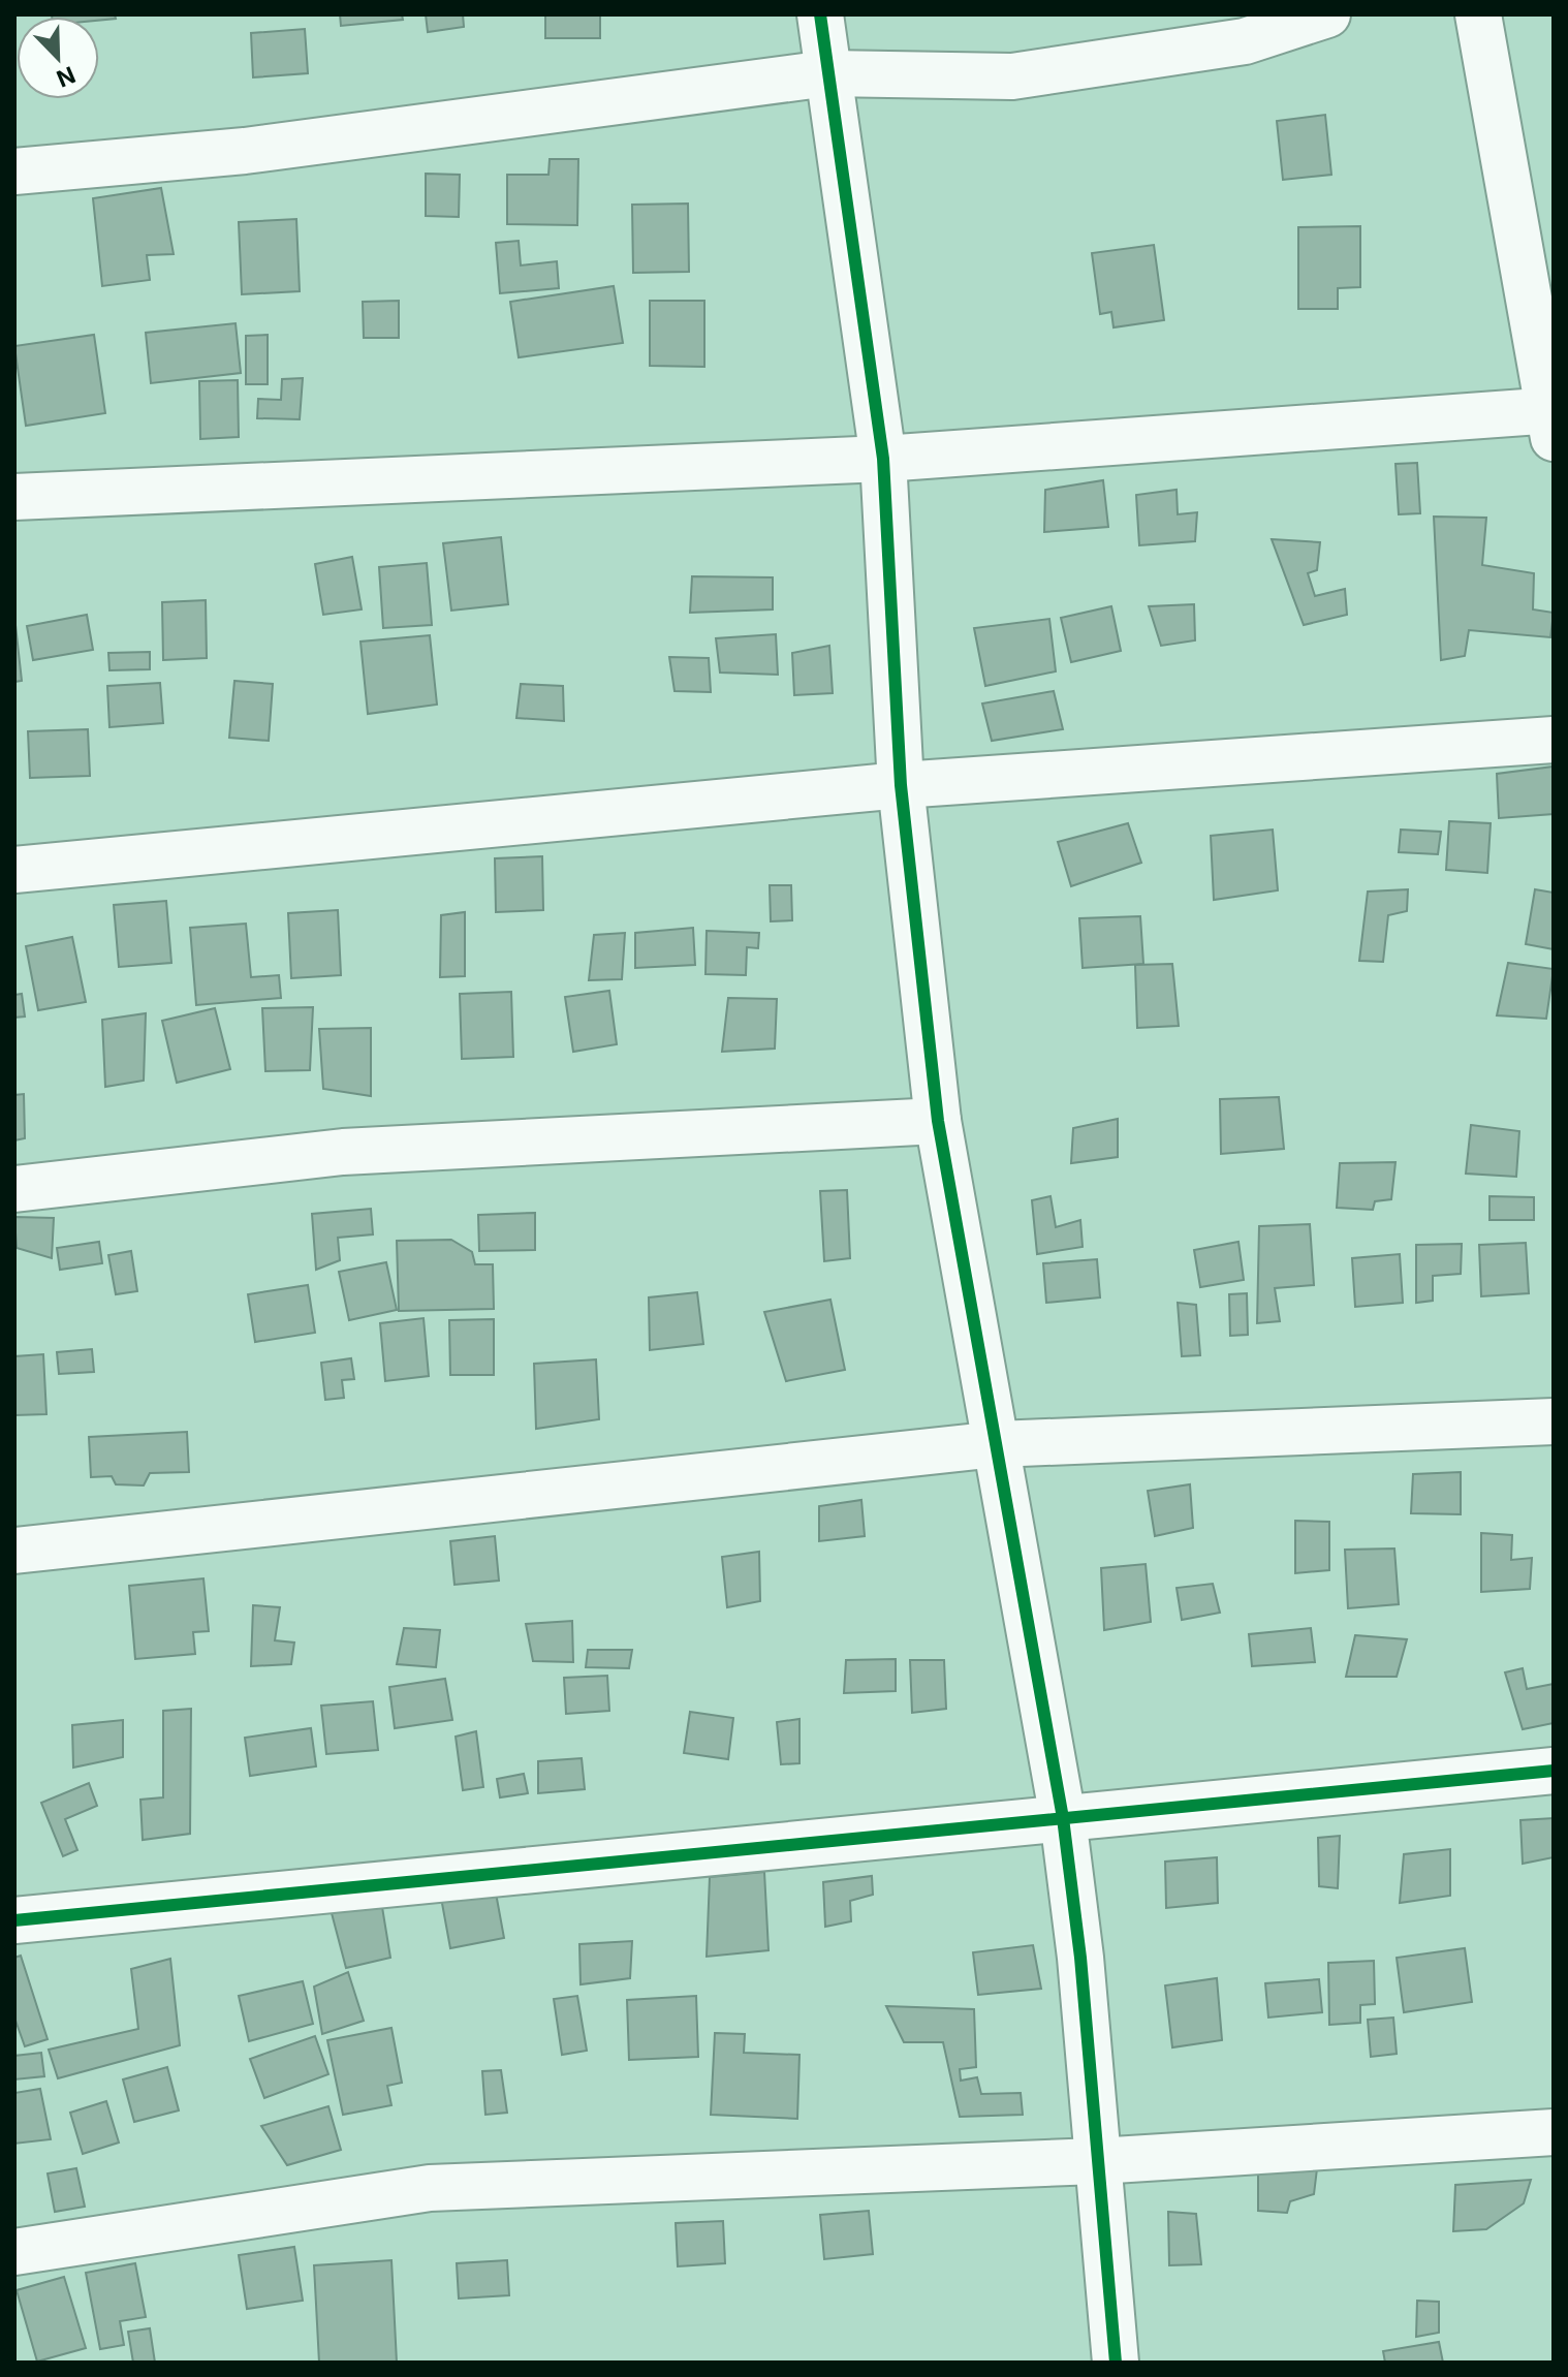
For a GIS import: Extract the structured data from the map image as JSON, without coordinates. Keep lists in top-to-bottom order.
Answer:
{
  "north": "bottom right"
}
